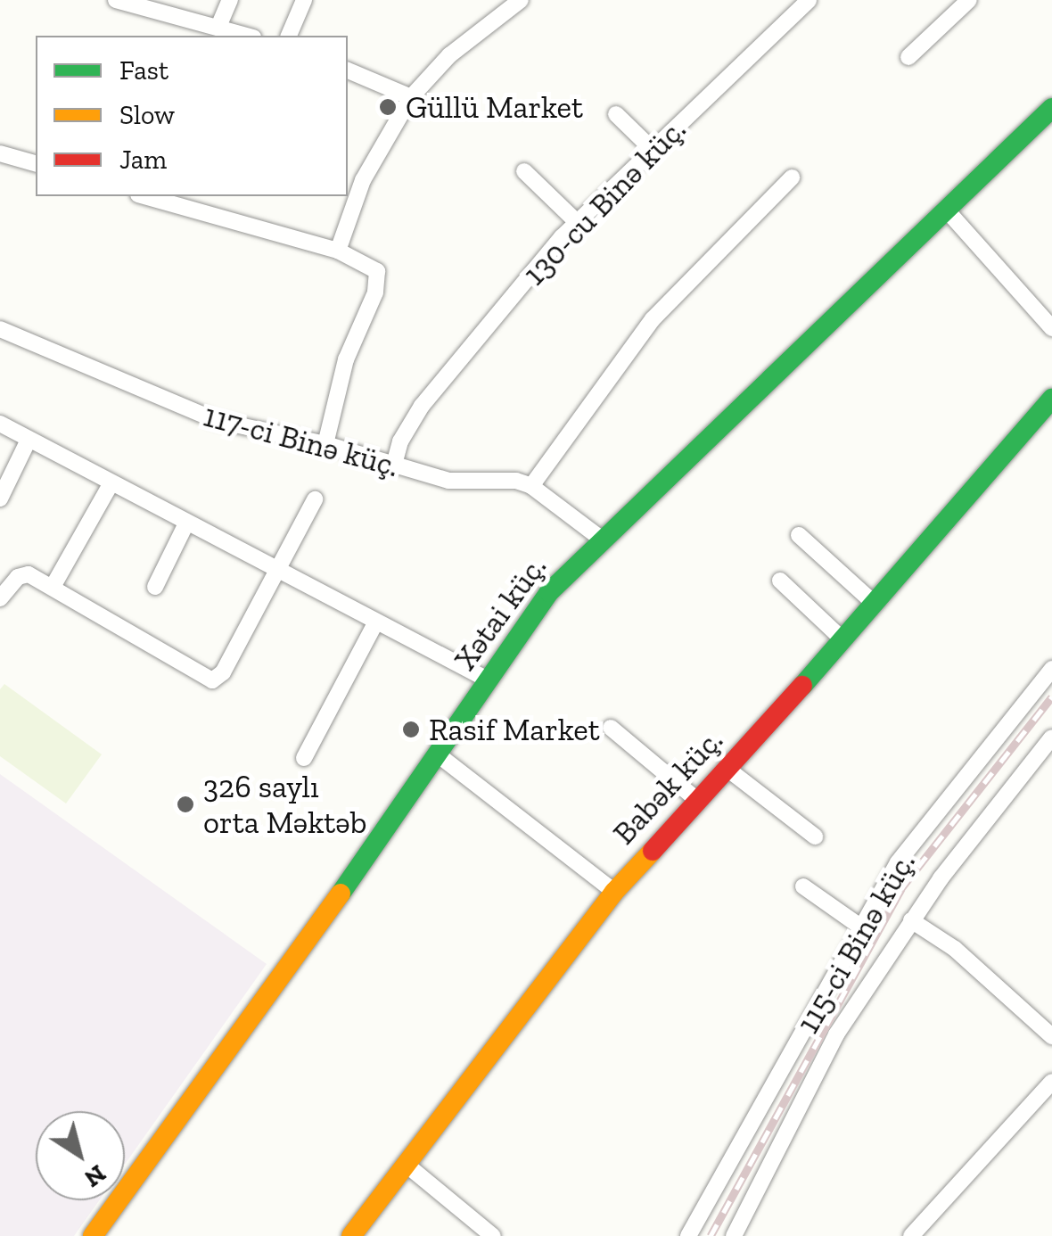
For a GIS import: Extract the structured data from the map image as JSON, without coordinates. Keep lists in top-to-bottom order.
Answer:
{
  "streets": {
    "street": [
      "130-cu Binə küç.",
      "117-ci Binə küç.",
      "Xətai küç.",
      "Babək küç.",
      "115-ci Binə küç."
    ]
  },
  "crossings": [
    ["130-cu Binə küç.", "117-ci Binə küç."]
  ],
  "places": ["Güllü Market", "Rasif Market", "326 saylı orta Məktəb"],
  "legend": ["Fast", "Slow", "Jam"],
  "north": "bottom right"
}
